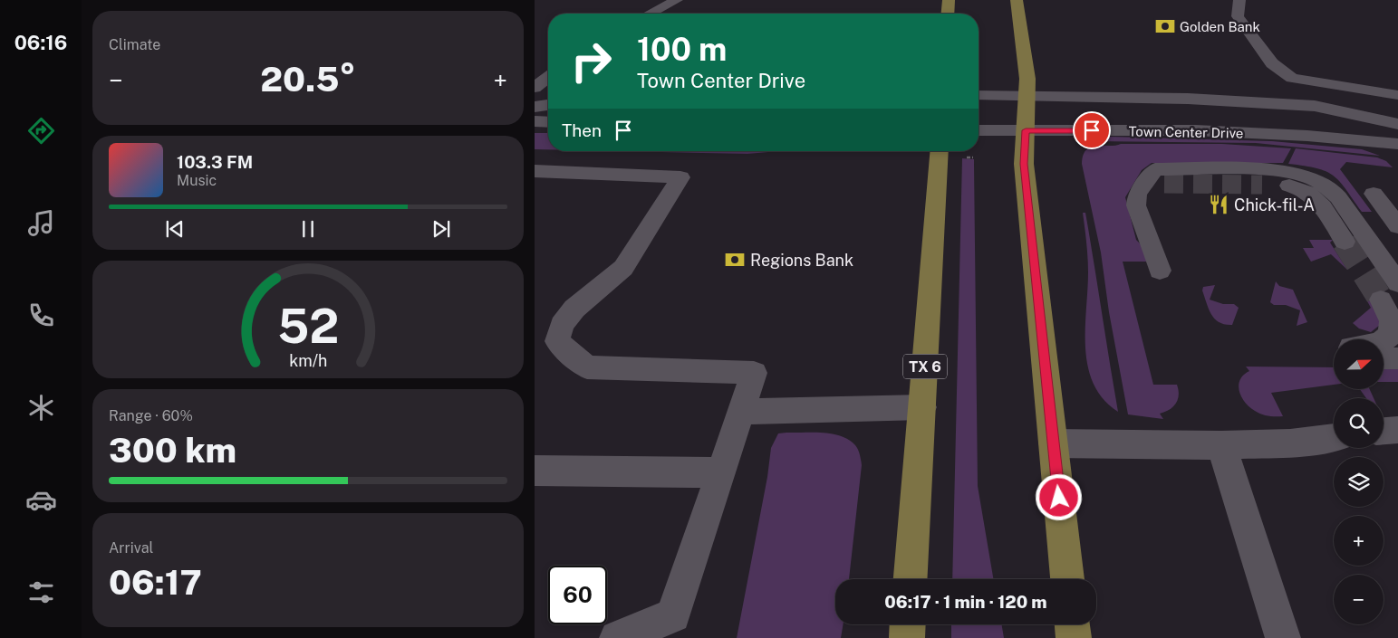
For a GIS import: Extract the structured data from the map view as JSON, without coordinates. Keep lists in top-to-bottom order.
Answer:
{
  "streets": {
    "main road": ["TX 6"],
    "street": ["Town Center Drive"]
  },
  "places": {
    "bank": ["Golden Bank", "Regions Bank"],
    "restaurant": ["Chick-fil-A"]
  },
  "north": "right",
  "page": {
    "tabs": "06:16",
    "tile": [
      "Climate",
      ["Range · 60%", "300 km"],
      ["Arrival", "06:17"]
    ],
    "turn": ["100 m", "Town Center Drive"],
    "heat": ["−", "20.5°", "+"],
    "then": "Then",
    "song": ["103.3 FM", "Music"],
    "map_buttons": ["+", "−"],
    "limit": "60",
    "trip": "06:17 · 1 min · 120 m",
    "gauge": ["52", "km/h"]
  }
}
